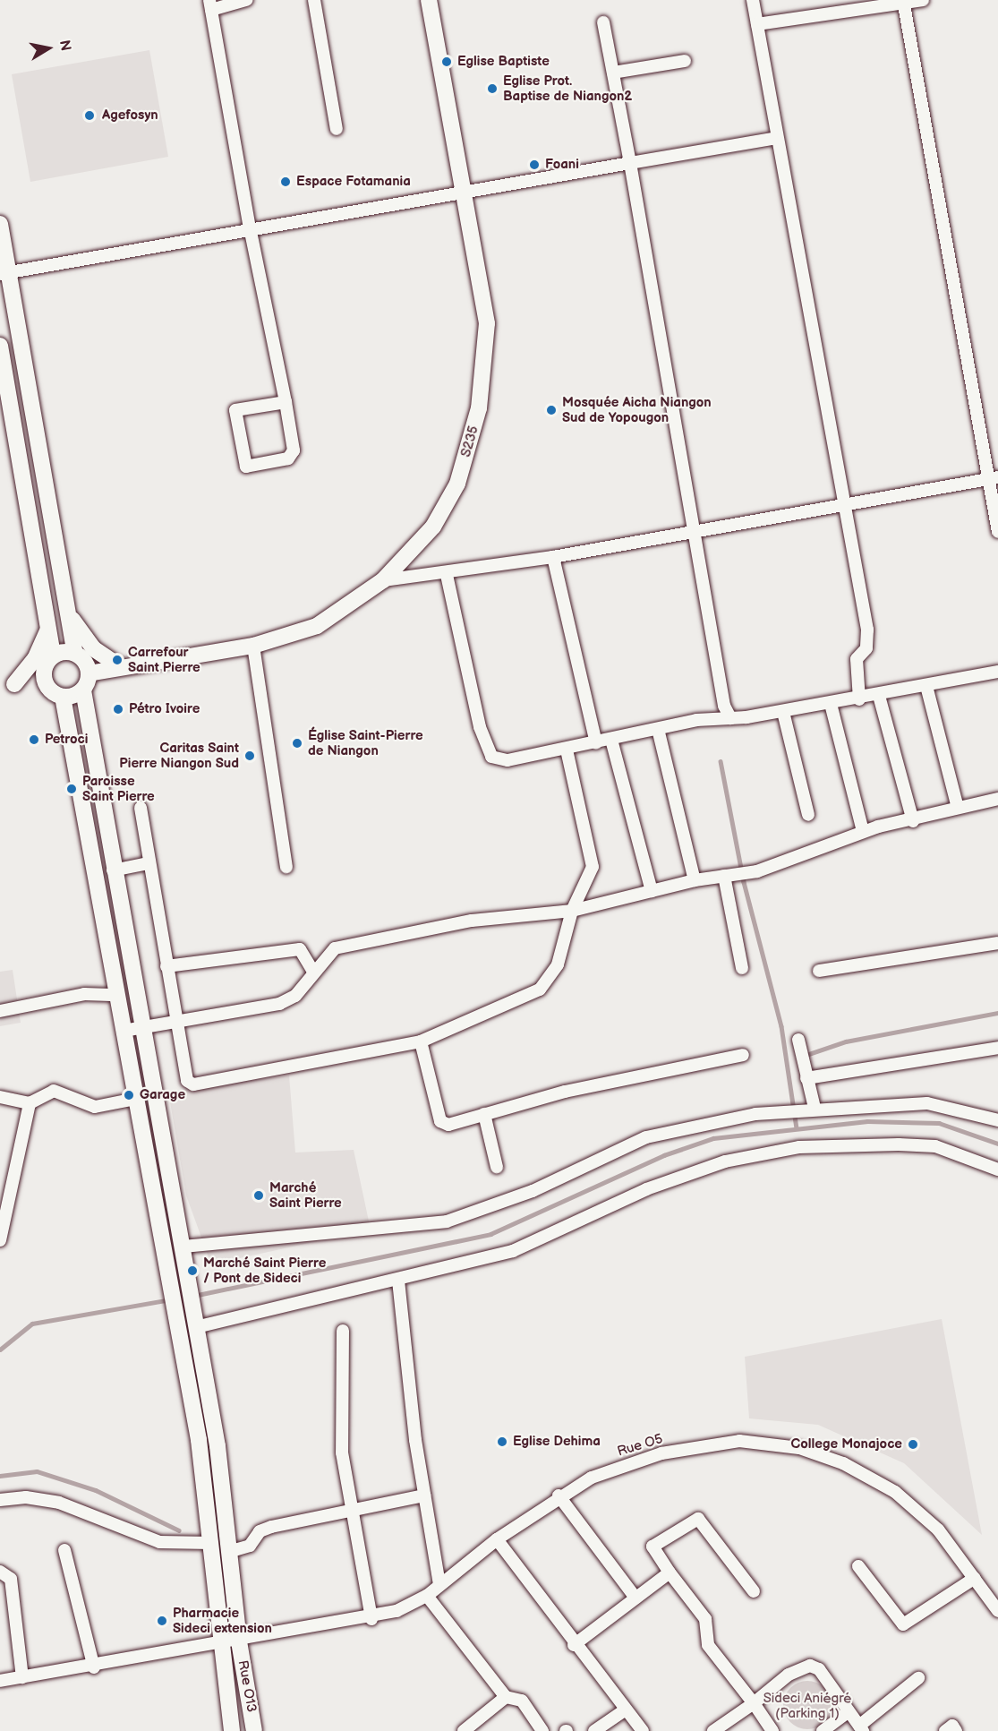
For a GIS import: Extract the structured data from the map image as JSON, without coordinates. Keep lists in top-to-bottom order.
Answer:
{
  "streets": {
    "main road": ["S235", "Rue O13"],
    "street": ["Rue O5"]
  },
  "crossings": [
    ["S235", "Rue O13"],
    ["Rue O5", "Rue O13"]
  ],
  "parks": ["Sideci Aniégré (Parking 1)"],
  "places": [
    "Eglise Baptiste",
    "Eglise Prot. Baptise de Niangon2",
    "Agefosyn",
    "Foani",
    "Espace Fotamania",
    "Mosquée Aicha Niangon Sud de Yopougon",
    "Carrefour Saint Pierre",
    "Pétro Ivoire",
    "Petroci",
    "Église Saint-Pierre de Niangon",
    "Caritas Saint Pierre Niangon Sud",
    "Paroisse Saint Pierre",
    "Garage",
    "Marché Saint Pierre",
    "Marché Saint Pierre / Pont de Sideci",
    "Eglise Dehima",
    "College Monajoce",
    "Pharmacie Sideci extension"
  ],
  "north": "right"
}
